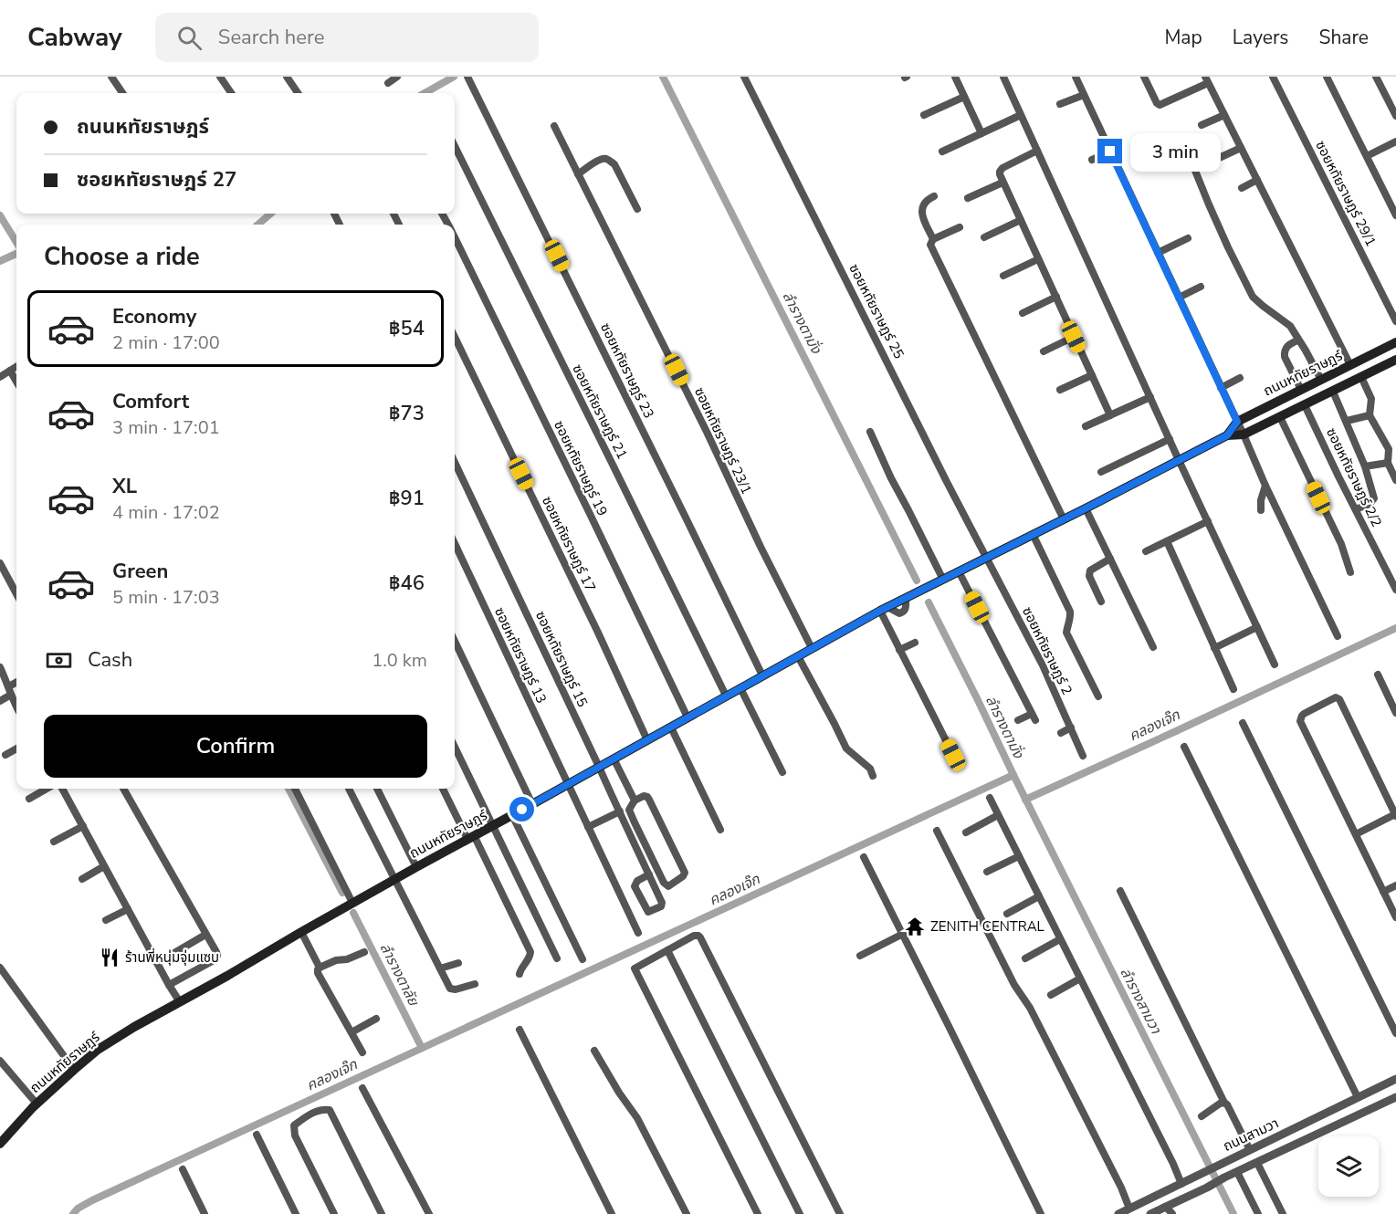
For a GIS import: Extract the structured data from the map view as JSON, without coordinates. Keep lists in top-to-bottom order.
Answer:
{
  "streets": {
    "main road": ["ถนนหทัยราษฎร์"],
    "street": [
      "ซอยหทัยราษฎร์ 29/1",
      "ซอยหทัยราษฎร์ 25",
      "ซอยหทัยราษฎร์ 23",
      "ซอยหทัยราษฎร์ 21",
      "ซอยหทัยราษฎร์ 23/1",
      "ซอยหทัยราษฎร์ 19",
      "ซอยหทัยราษฎร์ 2/2",
      "ซอยหทัยราษฎร์ 17",
      "ซอยหทัยราษฎร์ 2",
      "ซอยหทัยราษฎร์ 13",
      "ซอยหทัยราษฎร์ 15",
      "ถนนสามวา"
    ]
  },
  "crossings": [
    ["ซอยหทัยราษฎร์ 25", "ถนนหทัยราษฎร์"],
    ["ซอยหทัยราษฎร์ 25", "ซอยหทัยราษฎร์ 2"],
    ["ซอยหทัยราษฎร์ 23", "ถนนหทัยราษฎร์"],
    ["ถนนหทัยราษฎร์", "ซอยหทัยราษฎร์ 21"],
    ["ถนนหทัยราษฎร์", "ซอยหทัยราษฎร์ 23/1"],
    ["ถนนหทัยราษฎร์", "ซอยหทัยราษฎร์ 19"],
    ["ถนนหทัยราษฎร์", "ซอยหทัยราษฎร์ 2/2"],
    ["ถนนหทัยราษฎร์", "ซอยหทัยราษฎร์ 17"],
    ["ถนนหทัยราษฎร์", "ซอยหทัยราษฎร์ 2"],
    ["ถนนหทัยราษฎร์", "ซอยหทัยราษฎร์ 13"],
    ["ถนนหทัยราษฎร์", "ซอยหทัยราษฎร์ 15"]
  ],
  "water": [
    "ลำรางตามั่ง",
    "คลองเจ๊ก",
    "ลำรางตาลัย",
    "ลำรางสามวา"
  ],
  "places": {
    "temple": ["ZENITH CENTRAL"],
    "restaurant": ["ร้านพี่หนุ่มจุ่มแซบ"]
  },
  "page": {
    "header": "Cabway",
    "search": "Search here",
    "nav": ["Map", "Layers", "Share"],
    "banner": ["ถนนหทัยราษฎร์", "ซอยหทัยราษฎร์ 27"],
    "bubble": "3 min",
    "heading": "Choose a ride",
    "list": [
      {
        "name": "Economy",
        "note": "2 min · 17:00",
        "value": "฿54"
      },
      {
        "name": "Comfort",
        "note": "3 min · 17:01",
        "value": "฿73"
      },
      {
        "name": "XL",
        "note": "4 min · 17:02",
        "value": "฿91"
      },
      {
        "name": "Green",
        "note": "5 min · 17:03",
        "value": "฿46"
      }
    ],
    "pay": ["Cash", "1.0 km"],
    "buttons": "Confirm"
  }
}
